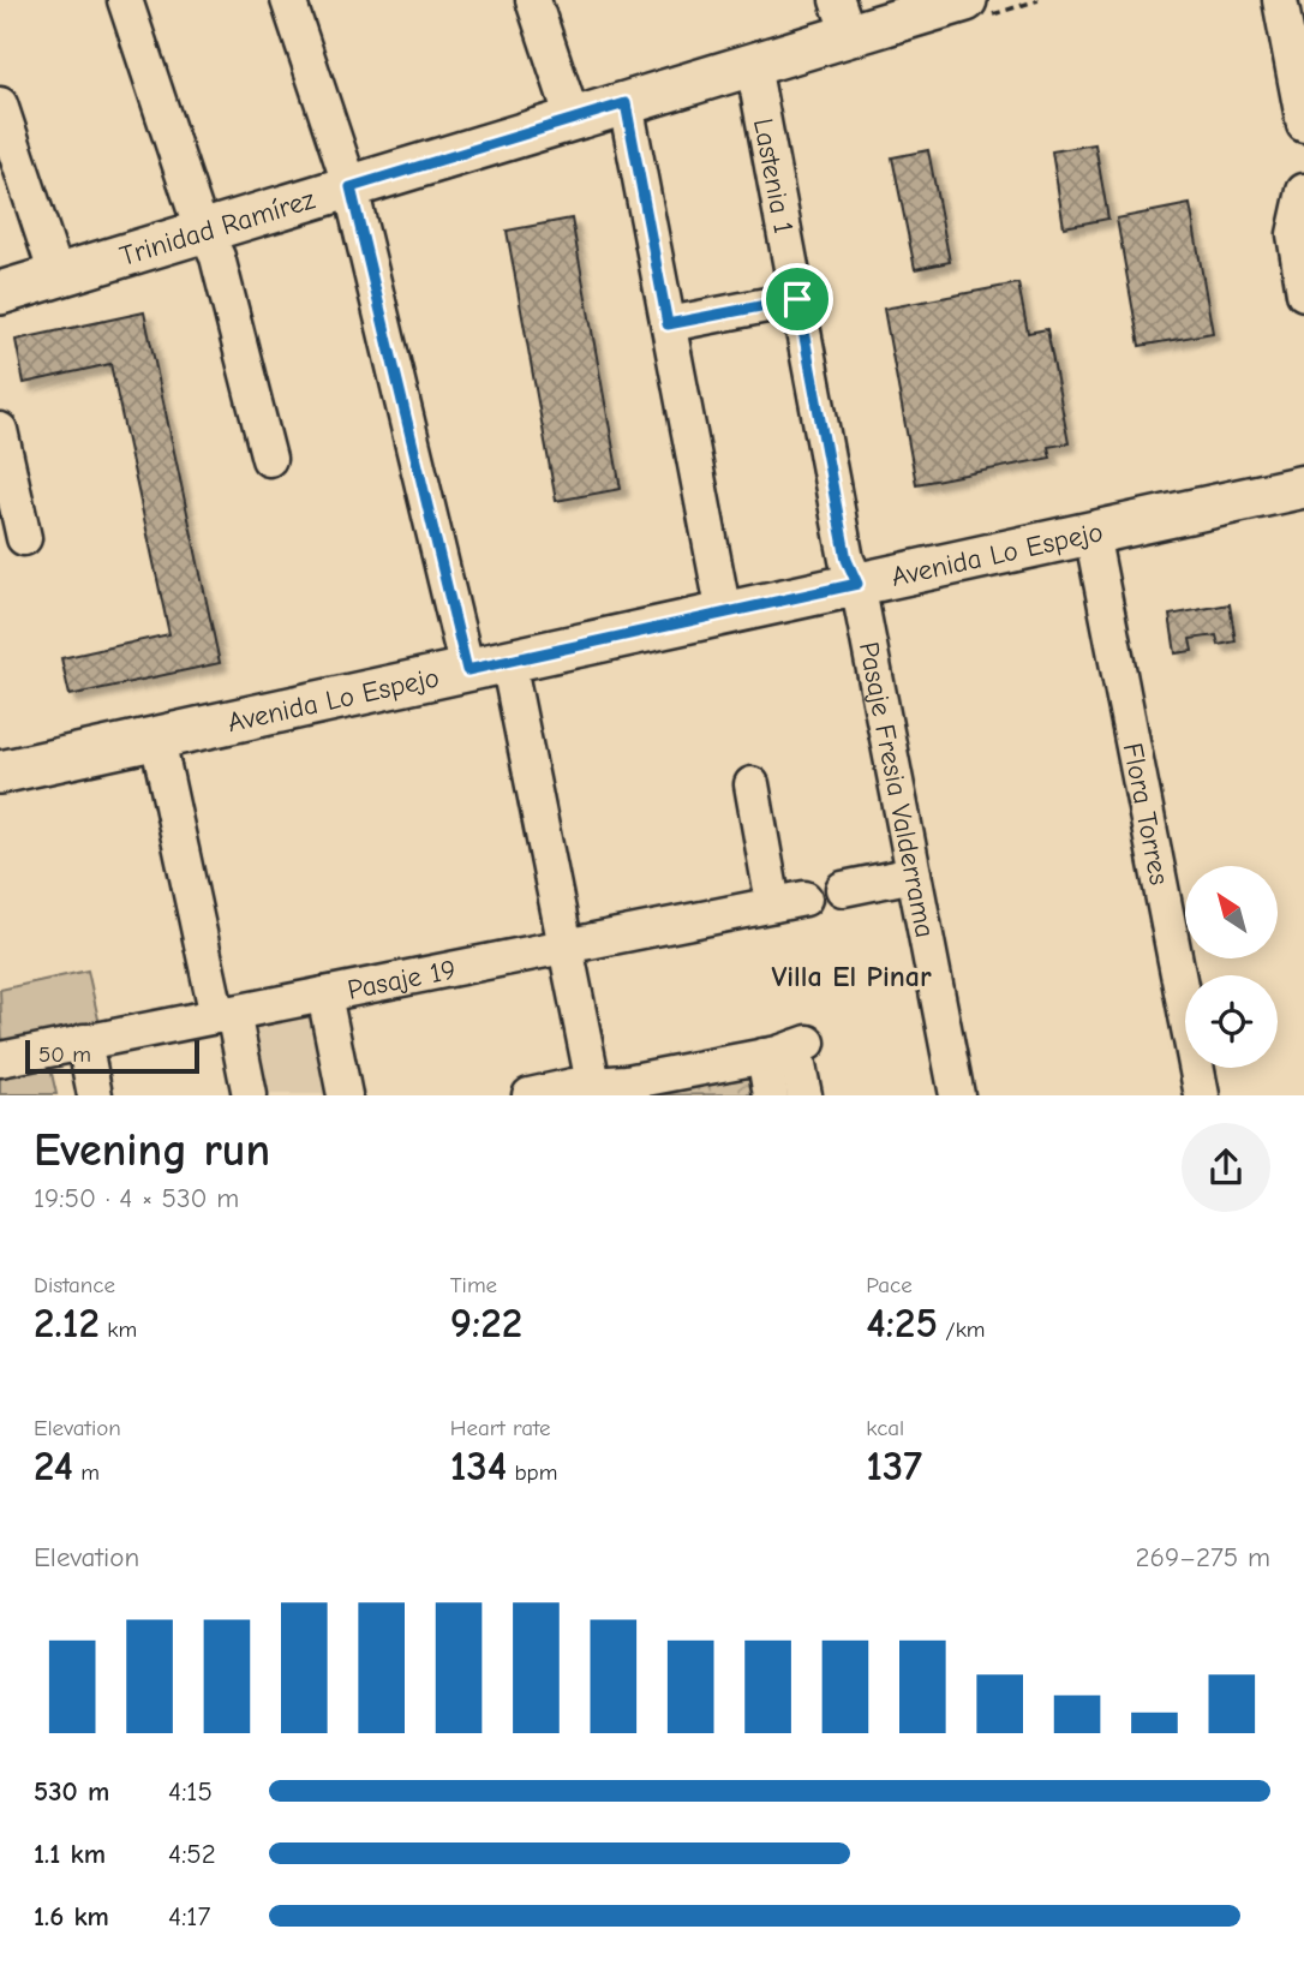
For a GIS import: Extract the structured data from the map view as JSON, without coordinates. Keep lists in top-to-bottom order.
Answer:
{
  "streets": {
    "main road": ["Trinidad Ramírez", "Avenida Lo Espejo"],
    "street": [
      "Lastenia 1",
      "Pasaje Fresia Valderrama",
      "Flora Torres",
      "Pasaje 19"
    ]
  },
  "crossings": [
    ["Lastenia 1", "Trinidad Ramírez"],
    ["Lastenia 1", "Avenida Lo Espejo"],
    ["Lastenia 1", "Pasaje Fresia Valderrama"],
    ["Avenida Lo Espejo", "Pasaje Fresia Valderrama"],
    ["Avenida Lo Espejo", "Flora Torres"]
  ],
  "districts": ["Villa El Pinar"],
  "scale_bar": "50 m",
  "north": "top left",
  "page": {
    "scale": "50 m",
    "heading": ["Evening run", "19:50 · 4 × 530 m"],
    "stats": [
      ["Distance", "2.12 km"],
      ["Time", "9:22"],
      ["Pace", "4:25 /km"],
      ["Elevation", "24 m"],
      ["Heart rate", "134 bpm"],
      ["kcal", "137"]
    ],
    "chart": ["Elevation", "269–275 m"],
    "list": [
      {
        "name": "530 m",
        "note": "4:15"
      },
      {
        "name": "1.1 km",
        "note": "4:52"
      },
      {
        "name": "1.6 km",
        "note": "4:17"
      }
    ]
  }
}
